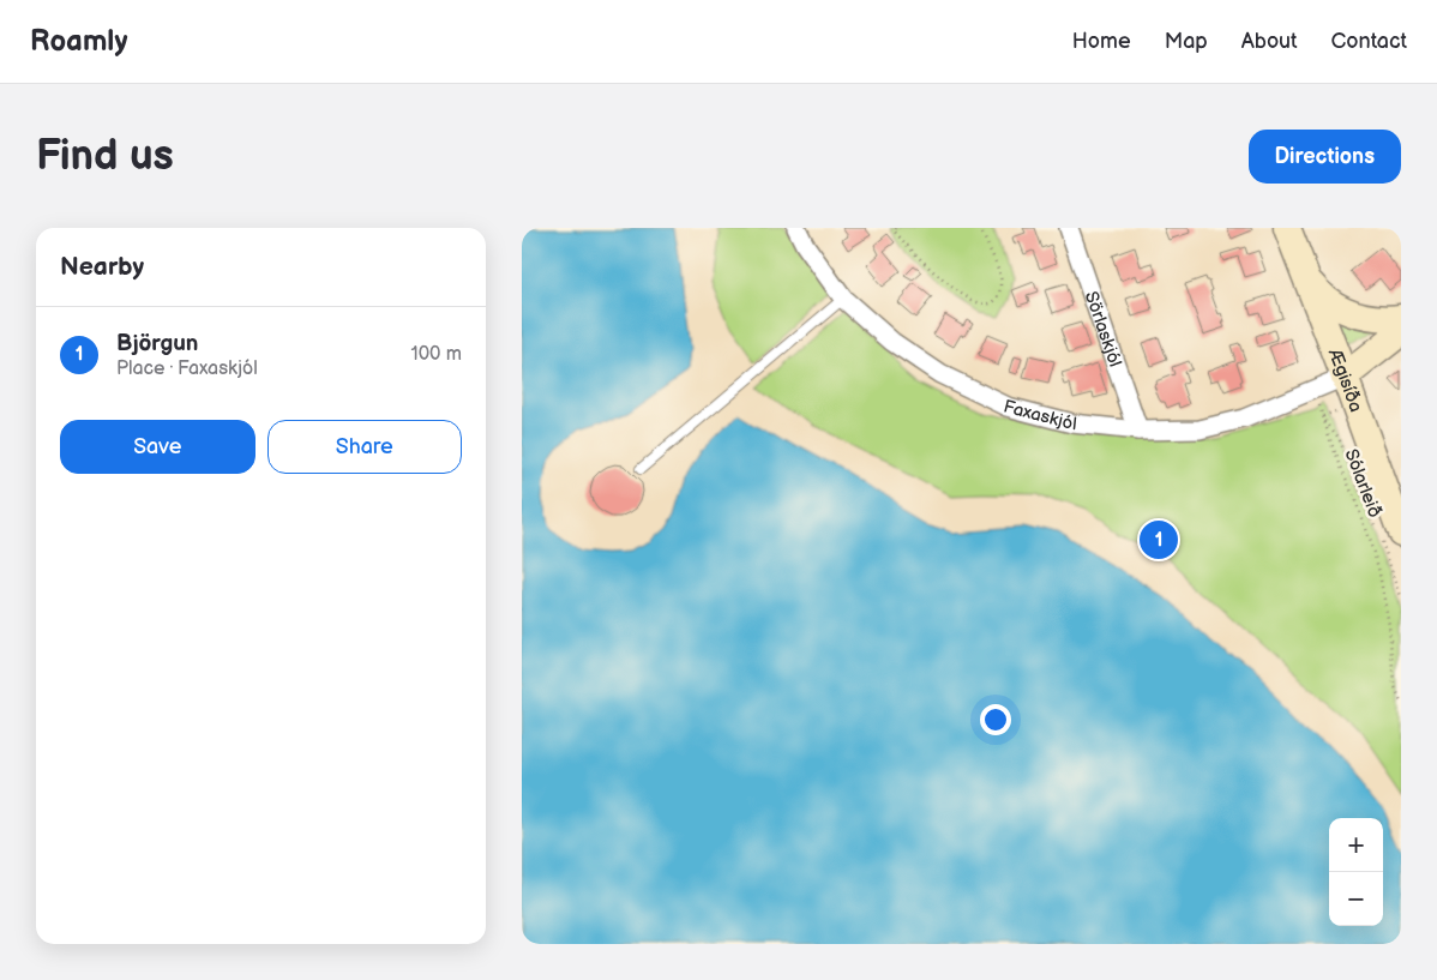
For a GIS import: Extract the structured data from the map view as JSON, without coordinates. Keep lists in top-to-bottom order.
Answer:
{
  "streets": {
    "street": ["Sörlaskjól", "Ægisíða", "Faxaskjól"],
    "path": ["Sólarleið"]
  },
  "crossings": [
    ["Sörlaskjól", "Faxaskjól"],
    ["Ægisíða", "Faxaskjól"],
    ["Ægisíða", "Sólarleið"]
  ],
  "page": {
    "header": "Roamly",
    "nav": [
      "Home",
      "Map",
      "About",
      "Contact"
    ],
    "buttons": [
      "Directions",
      ["Save", "Share"]
    ],
    "title": "Find us",
    "heading": "Nearby",
    "list": [
      {
        "mark": "1",
        "name": "Björgun",
        "note": "Place · Faxaskjól",
        "value": "100 m"
      }
    ],
    "pins": "1",
    "map_buttons": ["+", "−"]
  }
}
